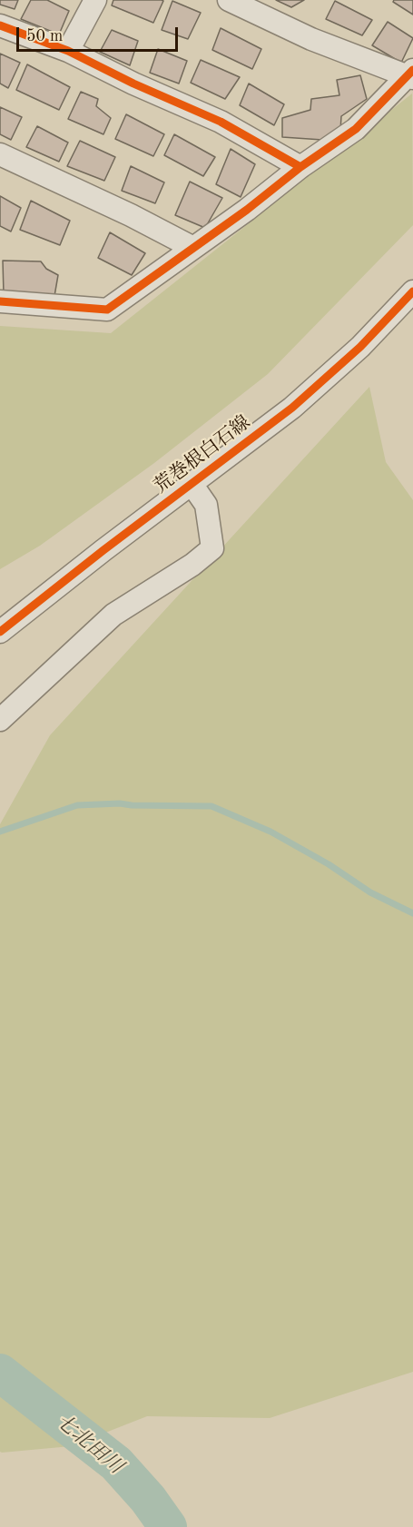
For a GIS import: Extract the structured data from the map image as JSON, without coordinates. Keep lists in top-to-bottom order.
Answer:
{
  "streets": {
    "street": ["荒巻根白石線"]
  },
  "water": ["七北田川"],
  "scale_bar": "50 m"
}
